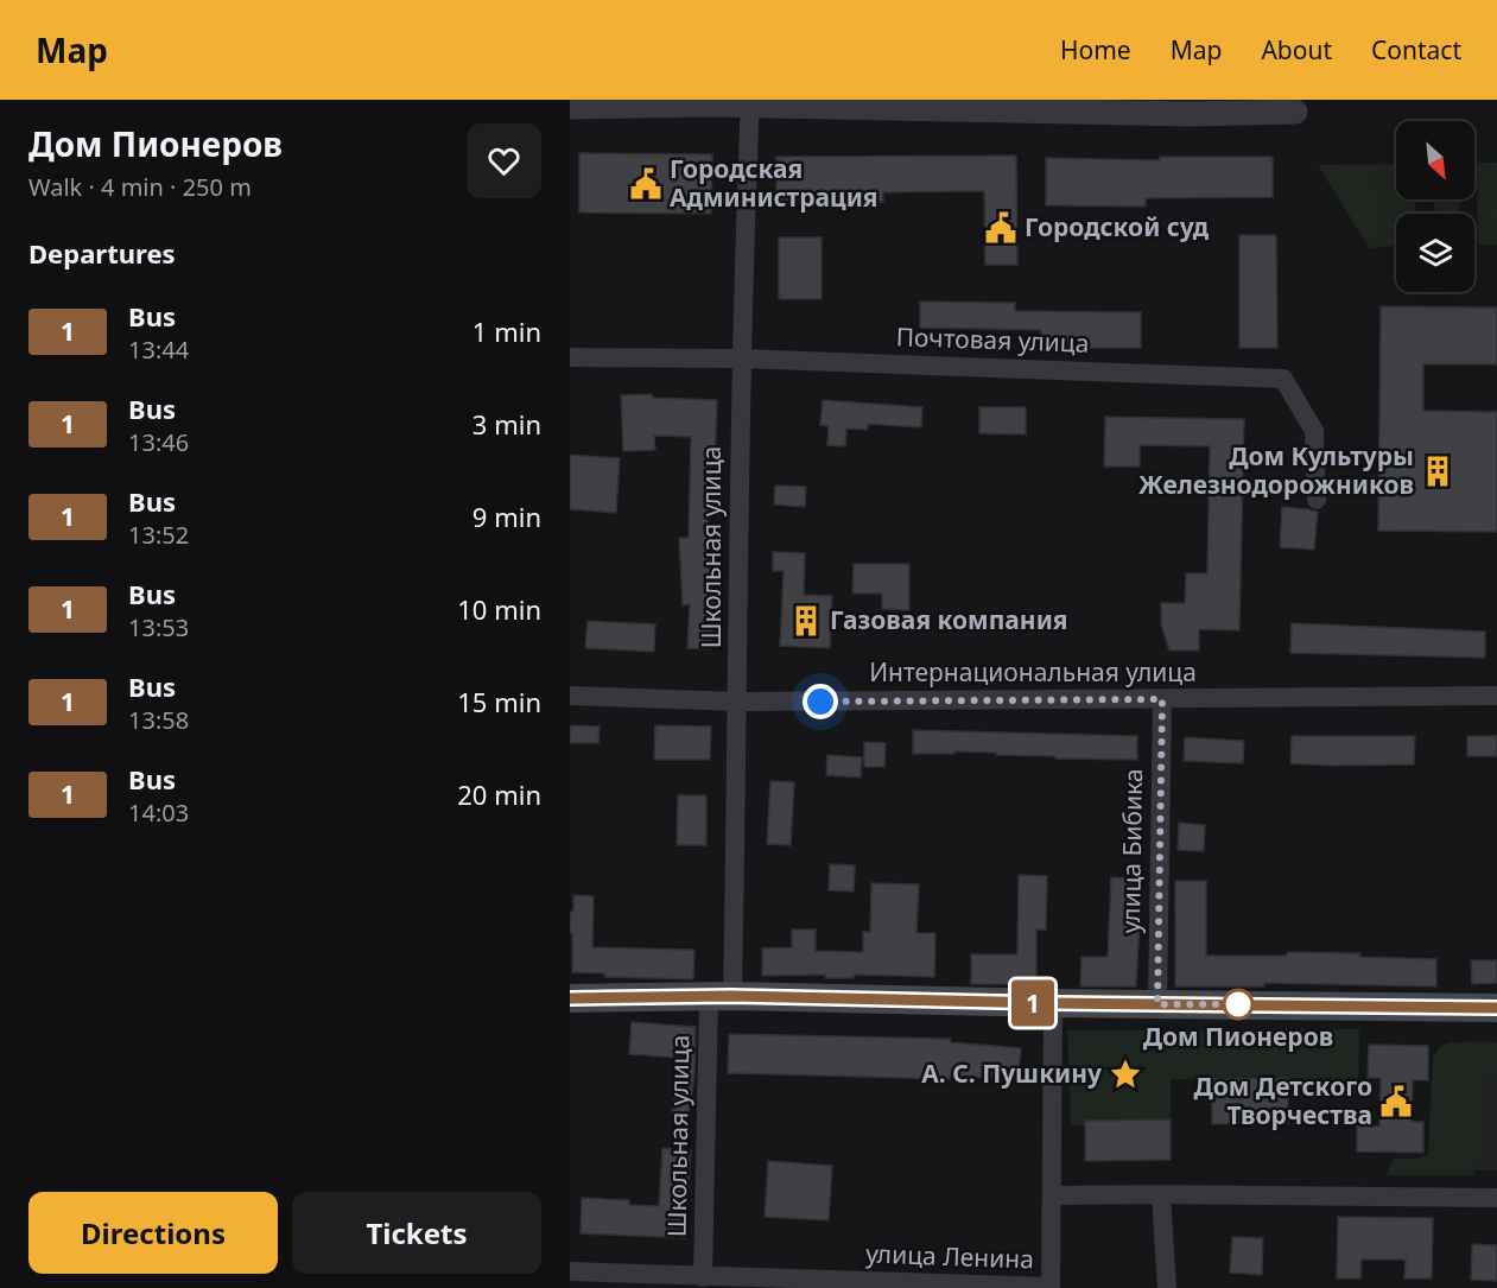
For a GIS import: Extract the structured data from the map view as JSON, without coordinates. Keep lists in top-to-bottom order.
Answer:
{
  "streets": {
    "street": [
      "Почтовая улица",
      "Школьная улица",
      "Интернациональная улица",
      "улица Бибика",
      "улица Ленина"
    ]
  },
  "crossings": [
    ["Почтовая улица", "Школьная улица"],
    ["Школьная улица", "Интернациональная улица"],
    ["Школьная улица", "улица Ленина"],
    ["Интернациональная улица", "улица Бибика"]
  ],
  "places": {
    "public building": ["Городская Администрация", "Городской суд", "Дом Детского Творчества"],
    "building": ["Дом Культуры Железнодорожников", "Газовая компания"],
    "other": ["Дом Пионеров"],
    "place": ["А. С. Пушкину"]
  },
  "lines": ["bus line 1"],
  "north": "bottom right",
  "page": {
    "header": "Map",
    "nav": [
      "Home",
      "Map",
      "About",
      "Contact"
    ],
    "heading": [
      ["Дом Пионеров", "Walk · 4 min · 250 m"],
      "Departures"
    ],
    "on_map": "1",
    "list": [
      {
        "mark": "1",
        "name": "Bus",
        "note": "13:44",
        "value": "1 min"
      },
      {
        "mark": "1",
        "name": "Bus",
        "note": "13:46",
        "value": "3 min"
      },
      {
        "mark": "1",
        "name": "Bus",
        "note": "13:52",
        "value": "9 min"
      },
      {
        "mark": "1",
        "name": "Bus",
        "note": "13:53",
        "value": "10 min"
      },
      {
        "mark": "1",
        "name": "Bus",
        "note": "13:58",
        "value": "15 min"
      },
      {
        "mark": "1",
        "name": "Bus",
        "note": "14:03",
        "value": "20 min"
      }
    ],
    "buttons": ["Directions", "Tickets"]
  }
}
